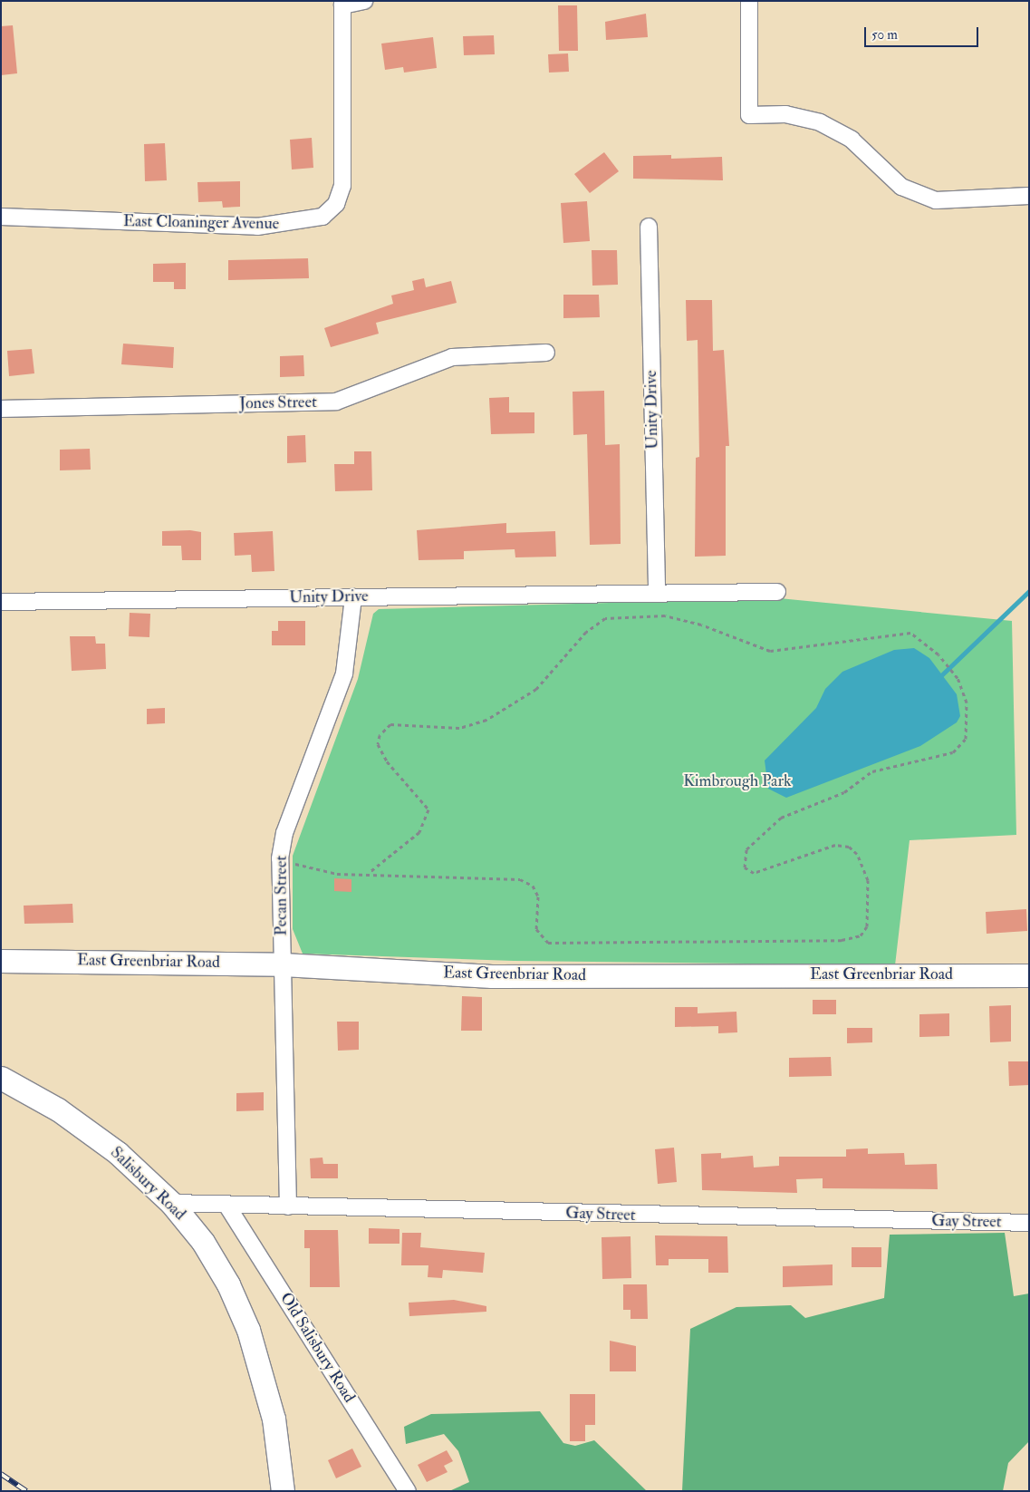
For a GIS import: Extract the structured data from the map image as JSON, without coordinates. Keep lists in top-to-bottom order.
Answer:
{
  "streets": {
    "street": [
      "East Cloaninger Avenue",
      "Jones Street",
      "Unity Drive",
      "Pecan Street",
      "East Greenbriar Road",
      "Salisbury Road",
      "Gay Street",
      "Old Salisbury Road"
    ]
  },
  "crossings": [
    ["Unity Drive", "Pecan Street"],
    ["Pecan Street", "East Greenbriar Road"],
    ["Pecan Street", "Gay Street"],
    ["Salisbury Road", "Gay Street"],
    ["Gay Street", "Old Salisbury Road"]
  ],
  "parks": ["Kimbrough Park"],
  "scale_bar": "50 m"
}
